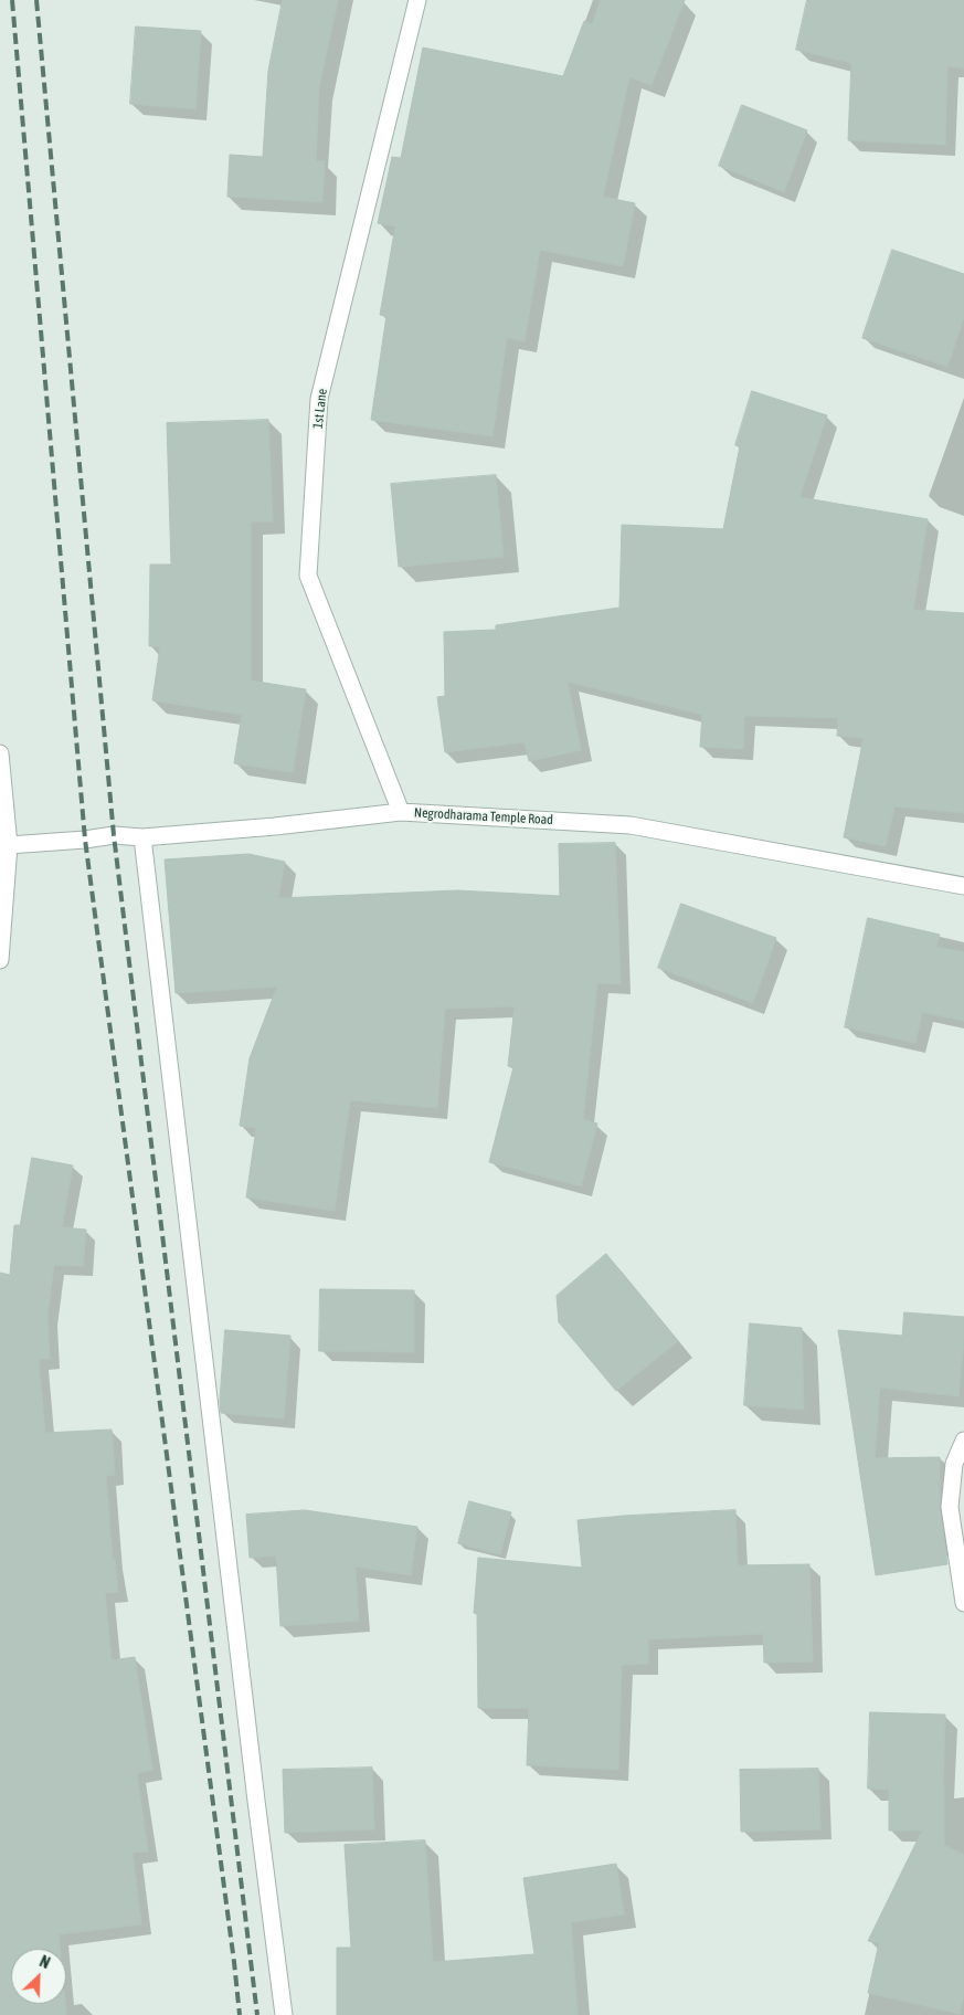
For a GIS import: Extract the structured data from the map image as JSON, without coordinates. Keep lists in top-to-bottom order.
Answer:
{
  "streets": {
    "street": ["1st Lane", "Negrodharama Temple Road"]
  },
  "crossings": [
    ["1st Lane", "Negrodharama Temple Road"]
  ],
  "north": "top right"
}
